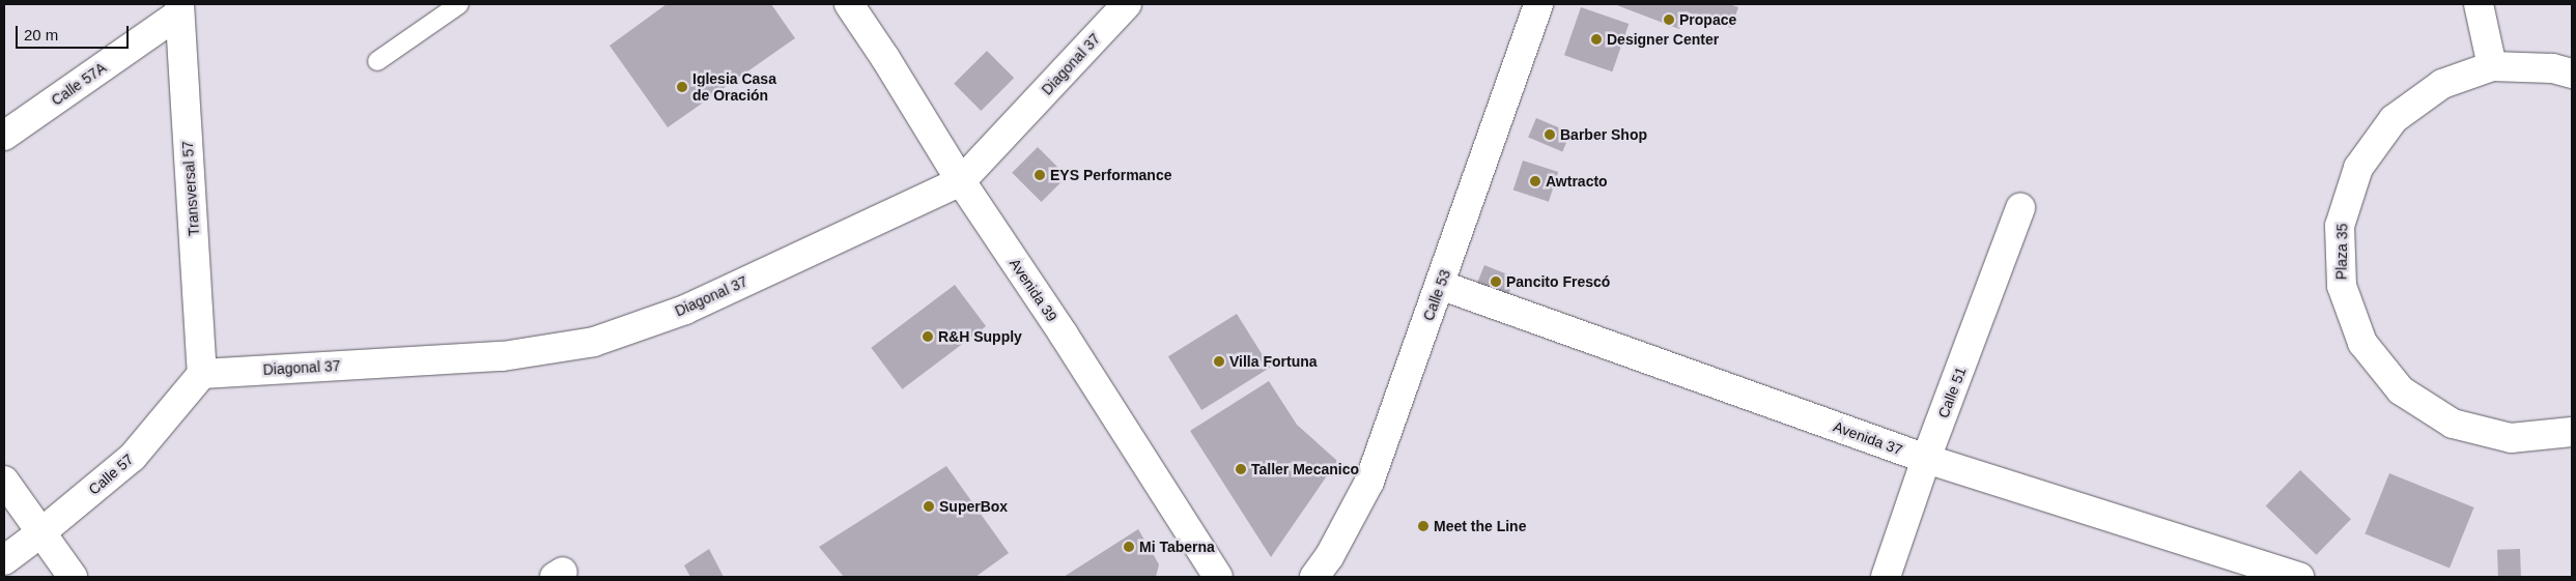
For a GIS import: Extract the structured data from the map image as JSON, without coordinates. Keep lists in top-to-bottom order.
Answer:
{
  "streets": {
    "street": [
      "Diagonal 37",
      "Calle 57A",
      "Transversal 57",
      "Plaza 35",
      "Avenida 39",
      "Calle 53",
      "Calle 51",
      "Avenida 37",
      "Calle 57"
    ]
  },
  "crossings": [
    ["Diagonal 37", "Transversal 57"],
    ["Diagonal 37", "Avenida 39"],
    ["Diagonal 37", "Calle 57"],
    ["Calle 57A", "Transversal 57"],
    ["Transversal 57", "Calle 57"],
    ["Calle 53", "Avenida 37"],
    ["Calle 51", "Avenida 37"]
  ],
  "places": [
    "Propace",
    "Designer Center",
    "Iglesia Casa de Oración",
    "Barber Shop",
    "EYS Performance",
    "Awtracto",
    "Pancito Frescó",
    "R&H Supply",
    "Villa Fortuna",
    "Taller Mecanico",
    "SuperBox",
    "Meet the Line",
    "Mi Taberna"
  ],
  "scale_bar": "20 m"
}
